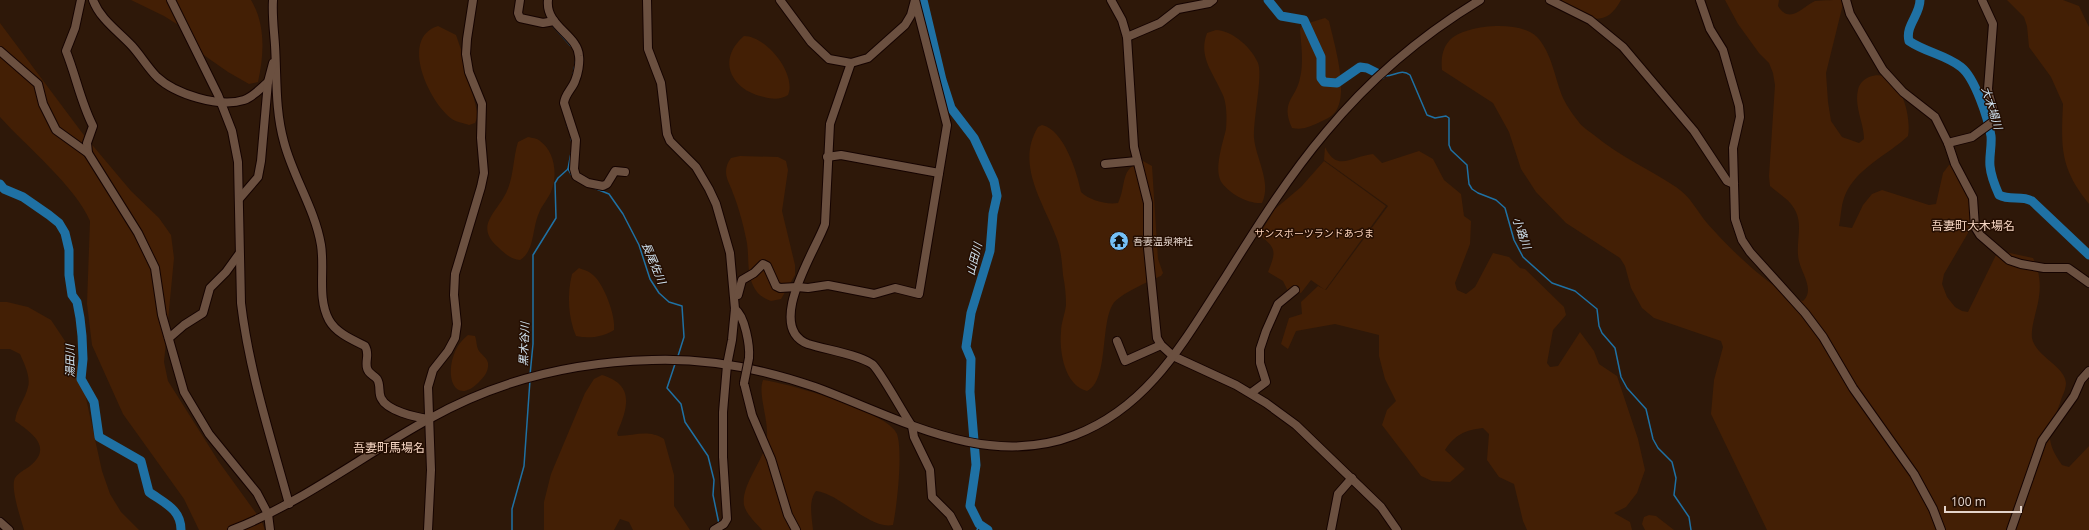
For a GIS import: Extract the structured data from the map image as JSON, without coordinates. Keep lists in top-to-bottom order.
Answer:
{
  "districts": ["吾妻町大木場名", "吾妻町馬場名"],
  "water": [
    "大木場川",
    "小路川",
    "山田川",
    "長尾佐川",
    "黒木谷川",
    "湯田川"
  ],
  "parks": ["サンスポーツランドあづま"],
  "places": {
    "temple": ["吾妻温泉神社"]
  },
  "scale_bar": "100 m"
}
